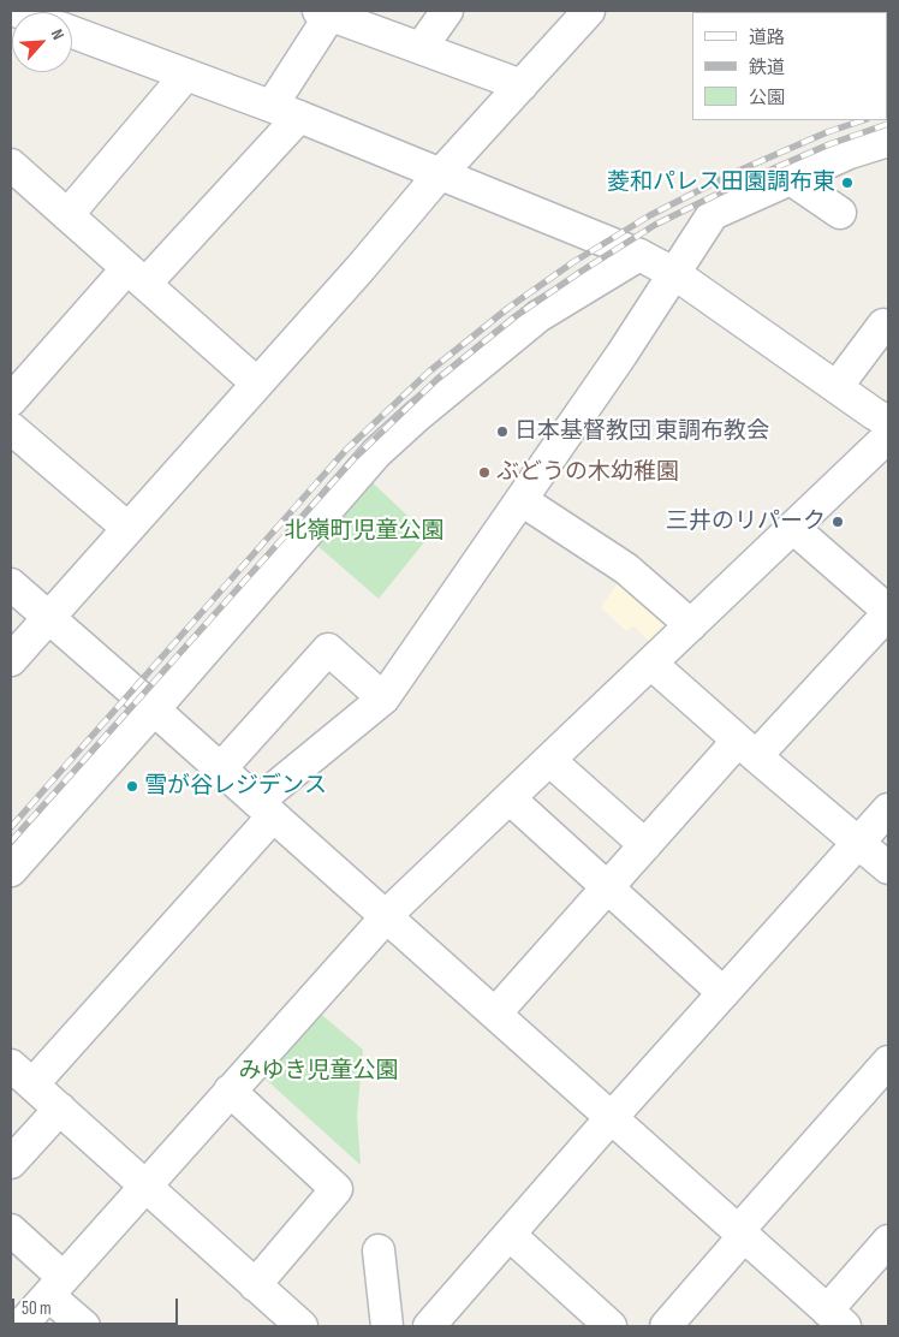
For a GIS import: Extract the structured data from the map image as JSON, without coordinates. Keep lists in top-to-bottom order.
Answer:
{
  "parks": ["北嶺町児童公園", "みゆき児童公園"],
  "places": [
    "菱和パレス田園調布東",
    "日本基督教団 東調布教会",
    "ぶどうの木幼稚園",
    "三井のリパーク",
    "雪が谷レジデンス"
  ],
  "legend": ["道路", "鉄道", "公園"],
  "scale_bar": "50 m",
  "north": "top right"
}
